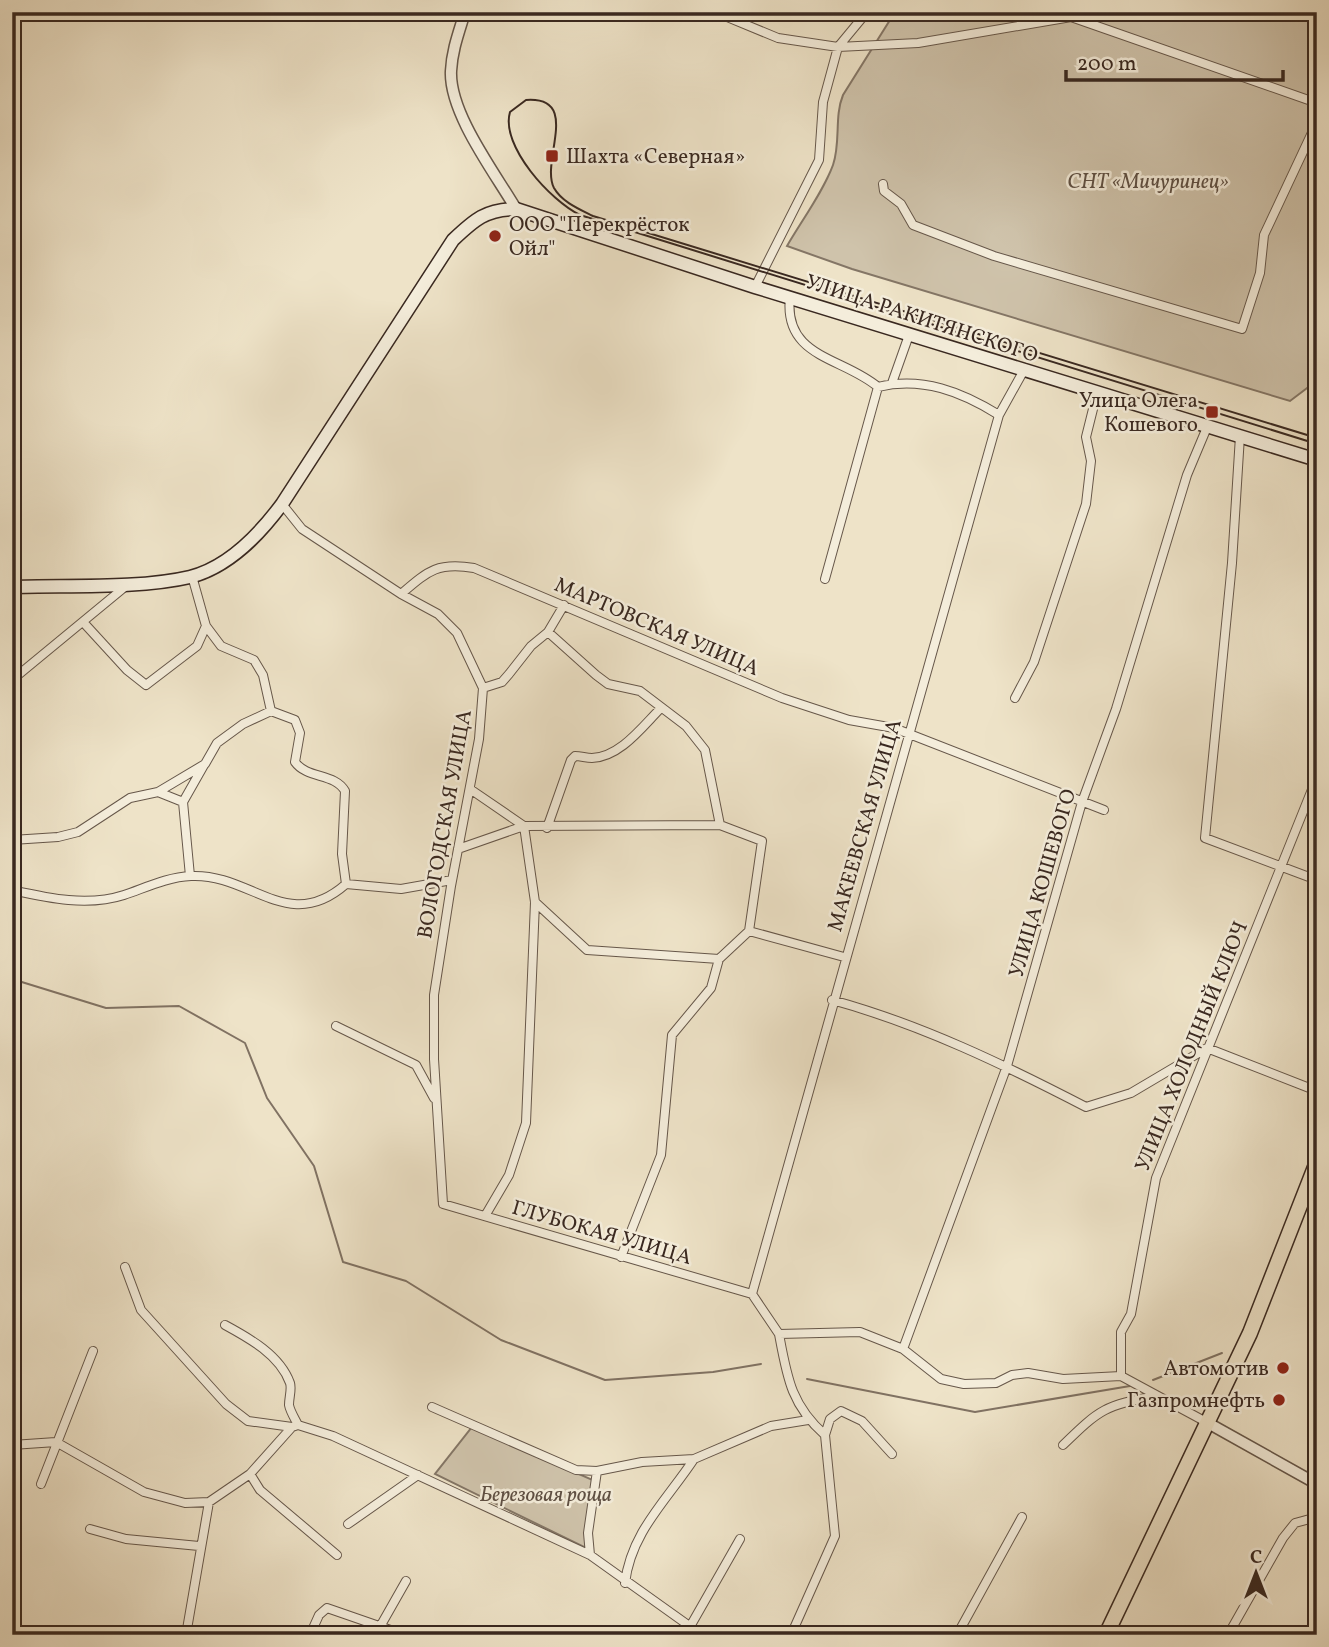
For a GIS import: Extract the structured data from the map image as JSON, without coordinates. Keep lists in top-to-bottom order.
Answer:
{
  "streets": {
    "main road": ["УЛИЦА РАКИТЯНСКОГО"],
    "street": [
      "МАРТОВСКАЯ УЛИЦА",
      "ВОЛОГОДСКАЯ УЛИЦА",
      "МАКЕЕВСКАЯ УЛИЦА",
      "УЛИЦА КОШЕВОГО",
      "УЛИЦА ХОЛОДНЫЙ КЛЮЧ",
      "ГЛУБОКАЯ УЛИЦА"
    ]
  },
  "crossings": [
    ["УЛИЦА РАКИТЯНСКОГО", "МАКЕЕВСКАЯ УЛИЦА"],
    ["УЛИЦА РАКИТЯНСКОГО", "УЛИЦА КОШЕВОГО"],
    ["МАРТОВСКАЯ УЛИЦА", "ВОЛОГОДСКАЯ УЛИЦА"],
    ["МАРТОВСКАЯ УЛИЦА", "МАКЕЕВСКАЯ УЛИЦА"],
    ["МАРТОВСКАЯ УЛИЦА", "УЛИЦА КОШЕВОГО"],
    ["ВОЛОГОДСКАЯ УЛИЦА", "ГЛУБОКАЯ УЛИЦА"],
    ["МАКЕЕВСКАЯ УЛИЦА", "ГЛУБОКАЯ УЛИЦА"]
  ],
  "parks": ["СНТ «Мичуринец»", "Березовая роща"],
  "places": {
    "transit": ["Шахта «Северная»", "Улица Олега Кошевого"],
    "other": ["ООО \"Перекрёсток Ойл\"", "Автомотив", "Газпромнефть"]
  },
  "scale_bar": "200 m",
  "north": "top"
}
